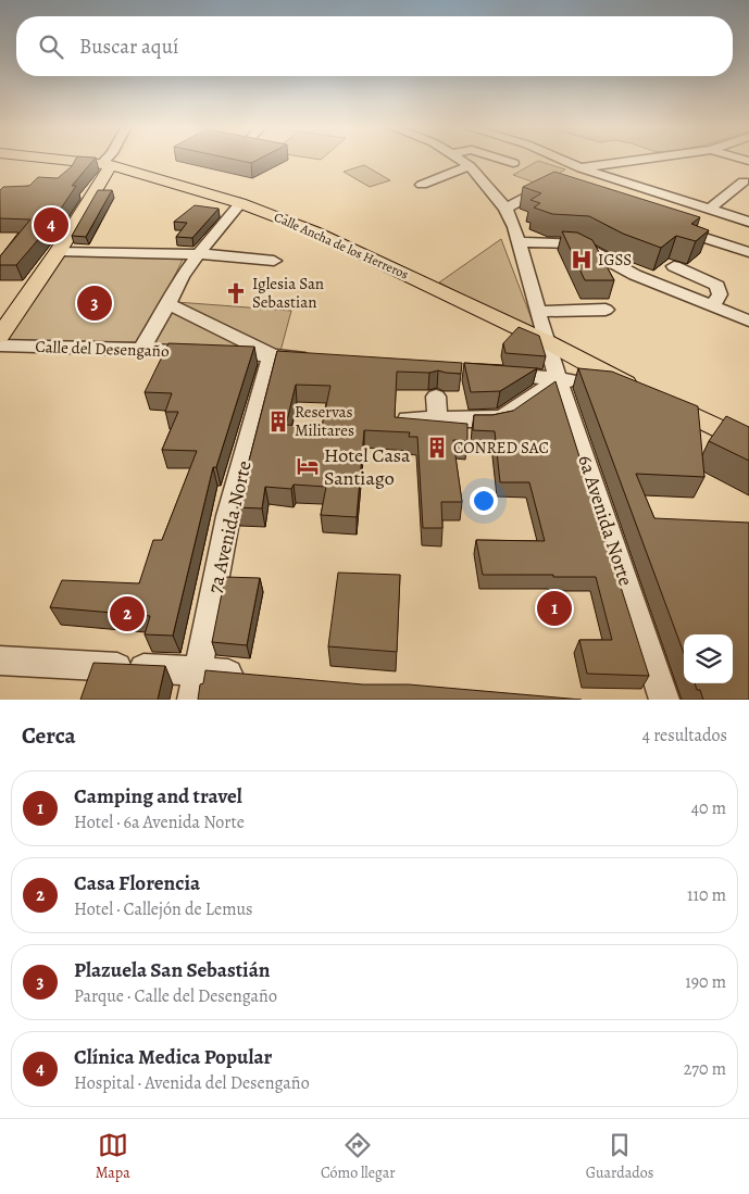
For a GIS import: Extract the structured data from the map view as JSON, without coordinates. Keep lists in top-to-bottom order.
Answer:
{
  "streets": {
    "main road": ["Calle Ancha de los Herreros"],
    "street": ["Calle del Desengaño", "6a Avenida Norte", "7a Avenida Norte"]
  },
  "crossings": [
    ["Calle Ancha de los Herreros", "6a Avenida Norte"],
    ["Calle del Desengaño", "7a Avenida Norte"]
  ],
  "places": {
    "hospital": ["IGSS"],
    "church": ["Iglesia San Sebastian"],
    "building": ["Reservas Militares", "CONRED SAC"],
    "hotel": ["Hotel Casa Santiago"]
  },
  "page": {
    "search": "Buscar aquí",
    "pins": [
      "4",
      "3",
      "1",
      "2"
    ],
    "heading": ["Cerca", "4 resultados"],
    "list": [
      {
        "mark": "1",
        "name": "Camping and travel",
        "note": "Hotel · 6a Avenida Norte",
        "value": "40 m"
      },
      {
        "mark": "2",
        "name": "Casa Florencia",
        "note": "Hotel · Callejón de Lemus",
        "value": "110 m"
      },
      {
        "mark": "3",
        "name": "Plazuela San Sebastián",
        "note": "Parque · Calle del Desengaño",
        "value": "190 m"
      },
      {
        "mark": "4",
        "name": "Clínica Medica Popular",
        "note": "Hospital · Avenida del Desengaño",
        "value": "270 m"
      }
    ],
    "nav": ["Mapa", "Cómo llegar", "Guardados"]
  }
}
